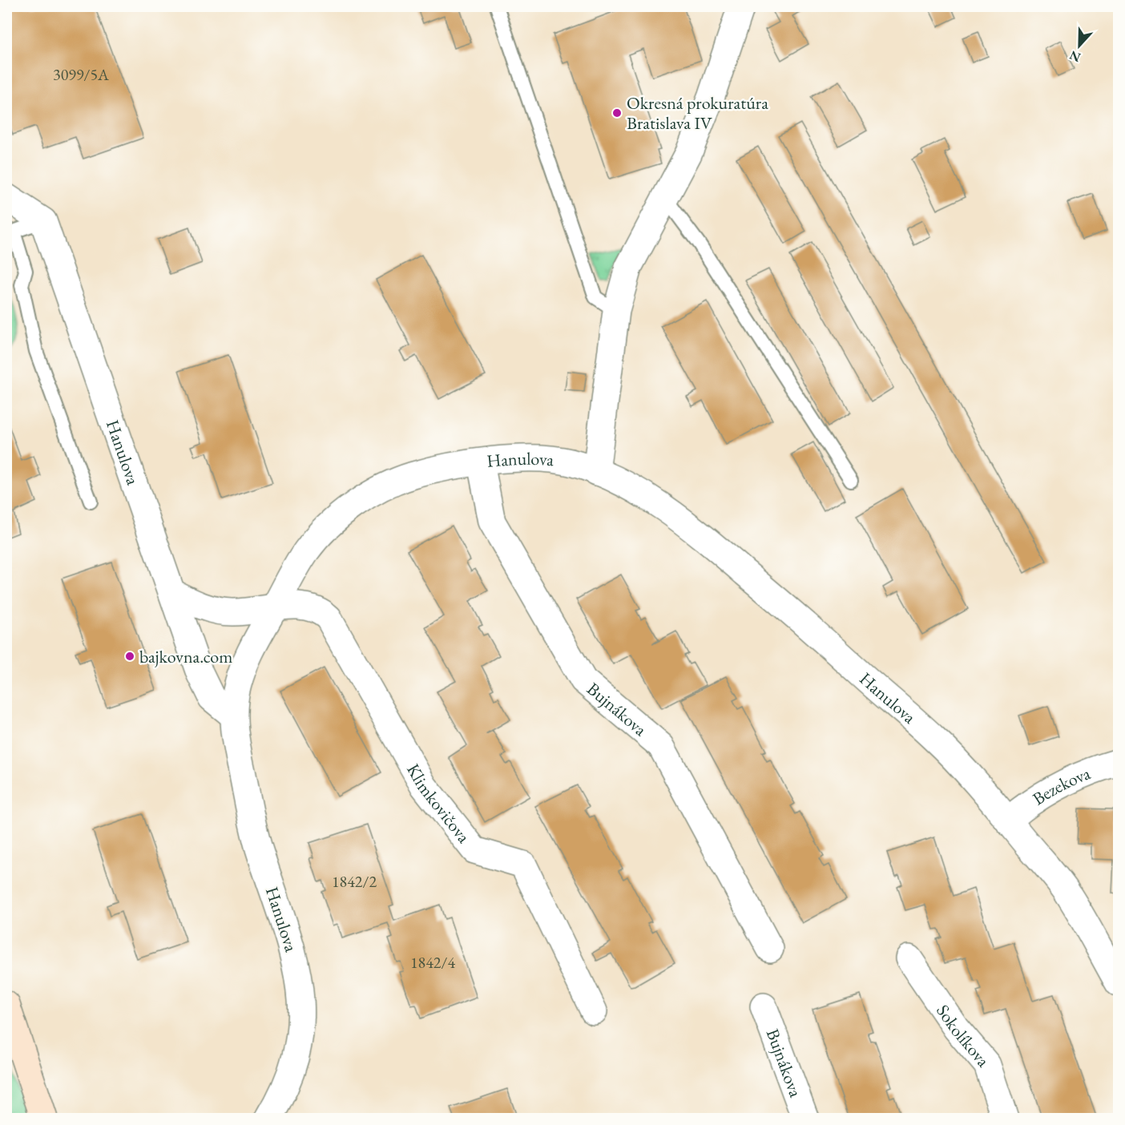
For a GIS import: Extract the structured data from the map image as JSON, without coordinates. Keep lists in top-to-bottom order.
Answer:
{
  "streets": {
    "street": [
      "Hanulova",
      "Bujnákova",
      "Bezekova",
      "Klimkovičova",
      "Sokolíkova"
    ]
  },
  "crossings": [
    ["Hanulova", "Bujnákova"],
    ["Hanulova", "Bezekova"],
    ["Hanulova", "Klimkovičova"]
  ],
  "places": ["Okresná prokuratúra Bratislava IV", "bajkovna.com"],
  "house_numbers": ["3099/5A", "1842/2", "1842/4"],
  "north": "bottom"
}
